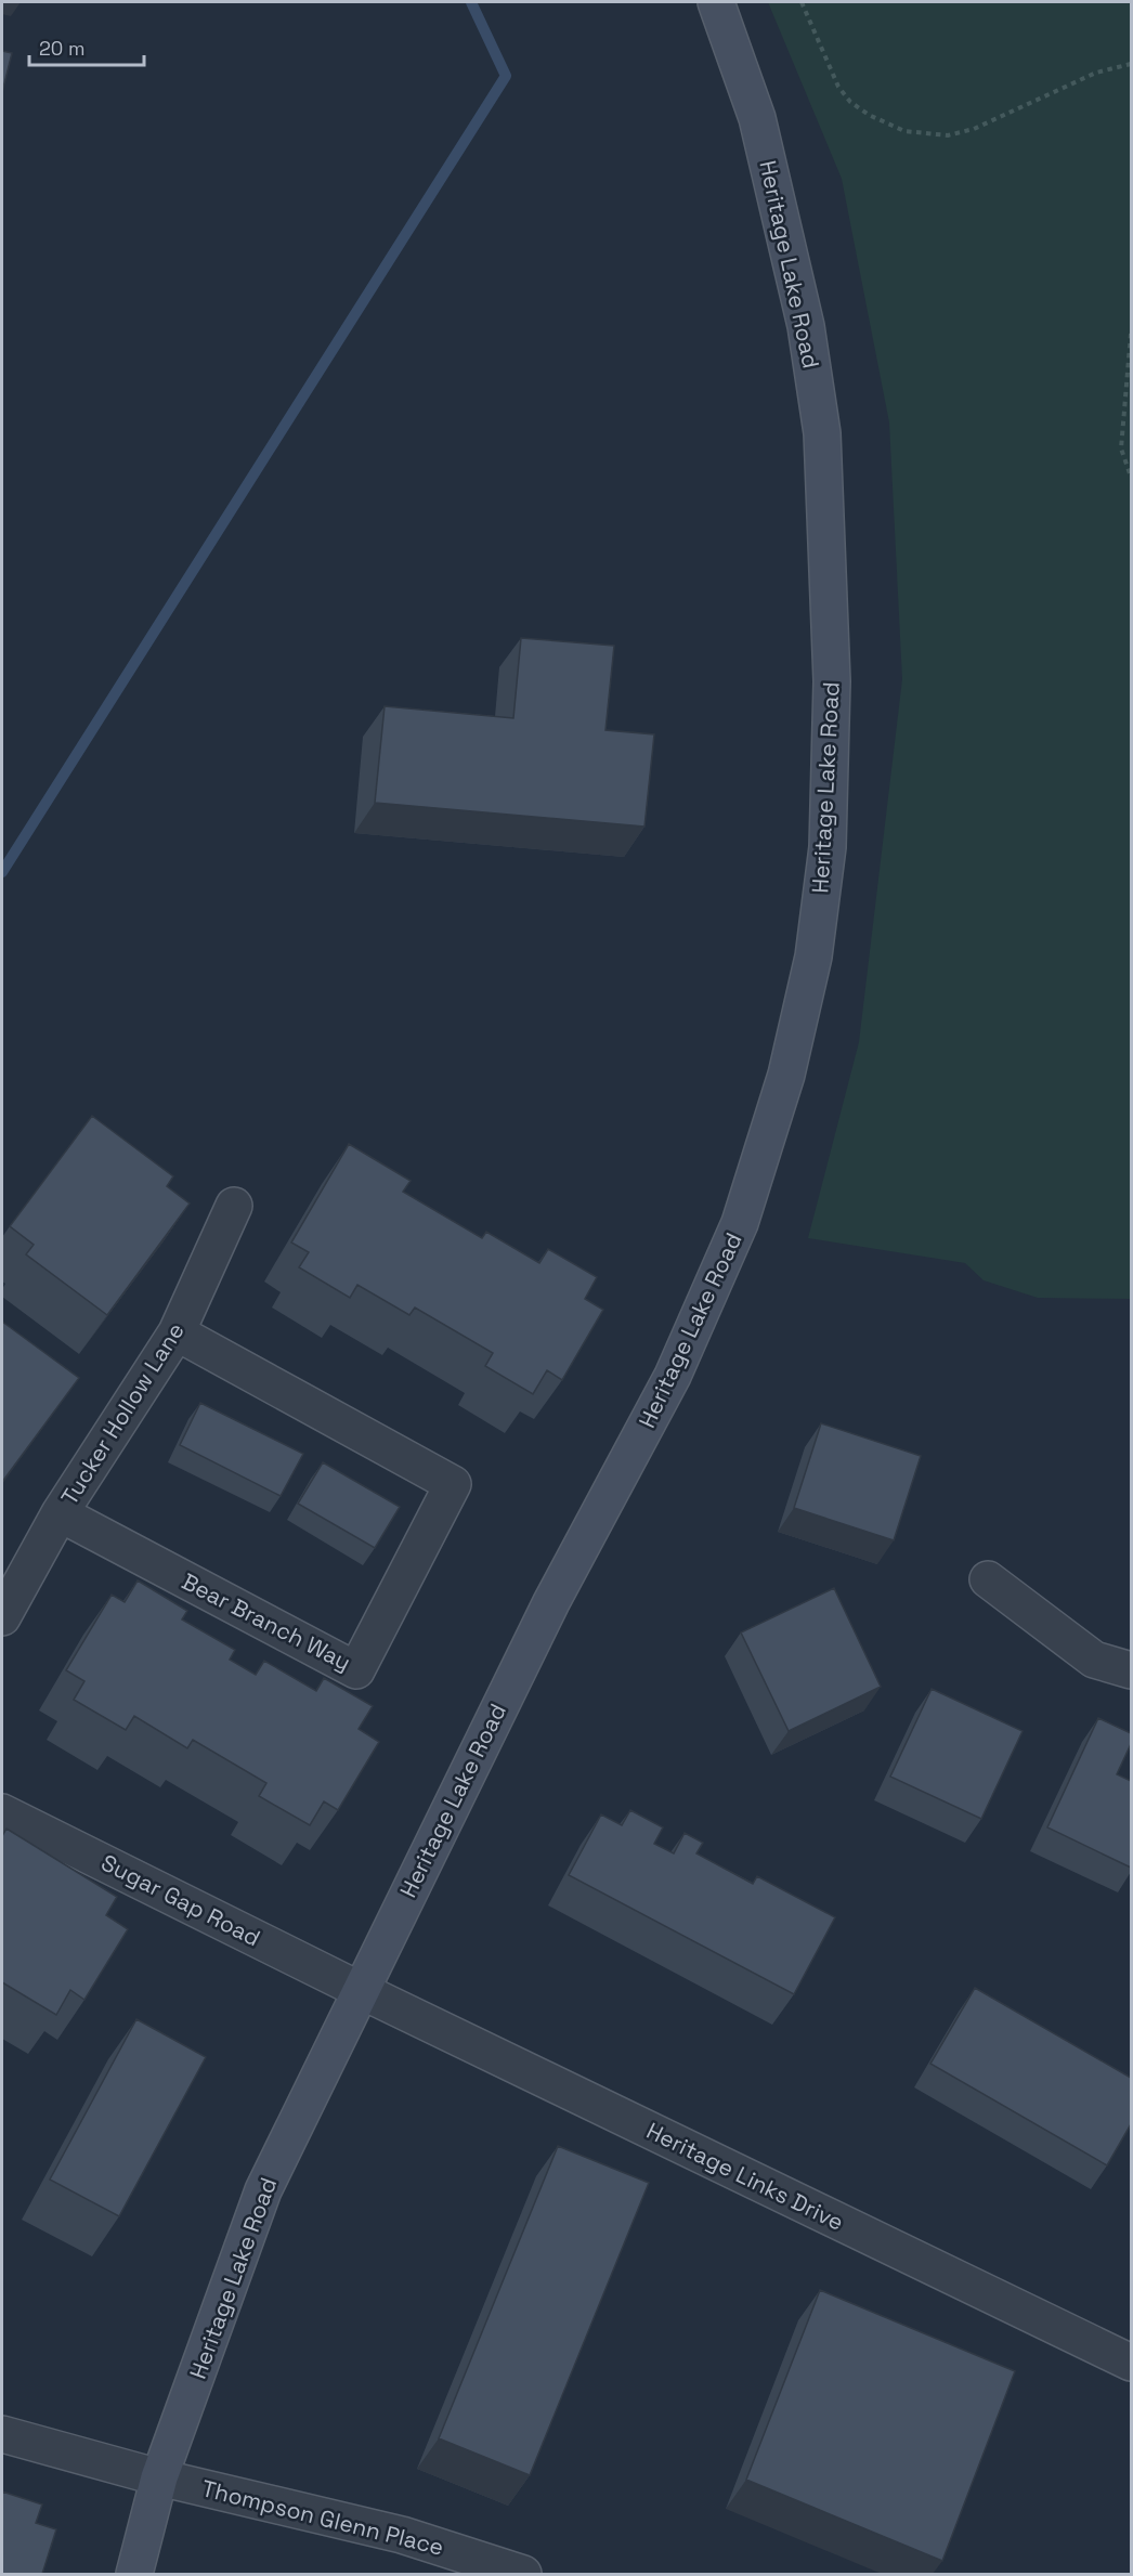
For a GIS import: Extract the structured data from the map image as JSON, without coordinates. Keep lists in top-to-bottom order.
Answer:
{
  "streets": {
    "main road": ["Heritage Lake Road"],
    "street": [
      "Tucker Hollow Lane",
      "Bear Branch Way",
      "Sugar Gap Road",
      "Heritage Links Drive",
      "Thompson Glenn Place"
    ]
  },
  "crossings": [
    ["Heritage Lake Road", "Sugar Gap Road"],
    ["Heritage Lake Road", "Heritage Links Drive"],
    ["Heritage Lake Road", "Thompson Glenn Place"],
    ["Tucker Hollow Lane", "Bear Branch Way"],
    ["Sugar Gap Road", "Heritage Links Drive"]
  ],
  "scale_bar": "20 m"
}
